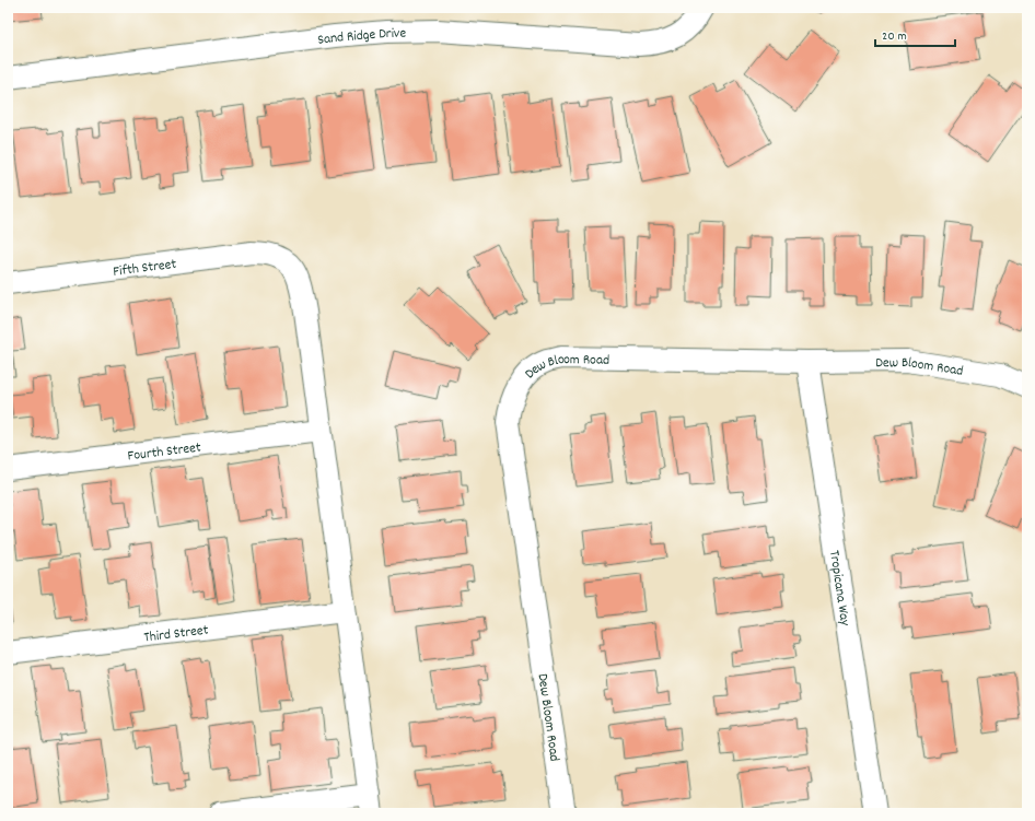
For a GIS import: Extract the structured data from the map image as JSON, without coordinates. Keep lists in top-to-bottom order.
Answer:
{
  "streets": {
    "street": [
      "Sand Ridge Drive",
      "Fifth Street",
      "Dew Bloom Road",
      "Fourth Street",
      "Tropicana Way",
      "Third Street"
    ]
  },
  "crossings": [
    ["Fifth Street", "Fourth Street"],
    ["Dew Bloom Road", "Tropicana Way"]
  ],
  "scale_bar": "20 m"
}
